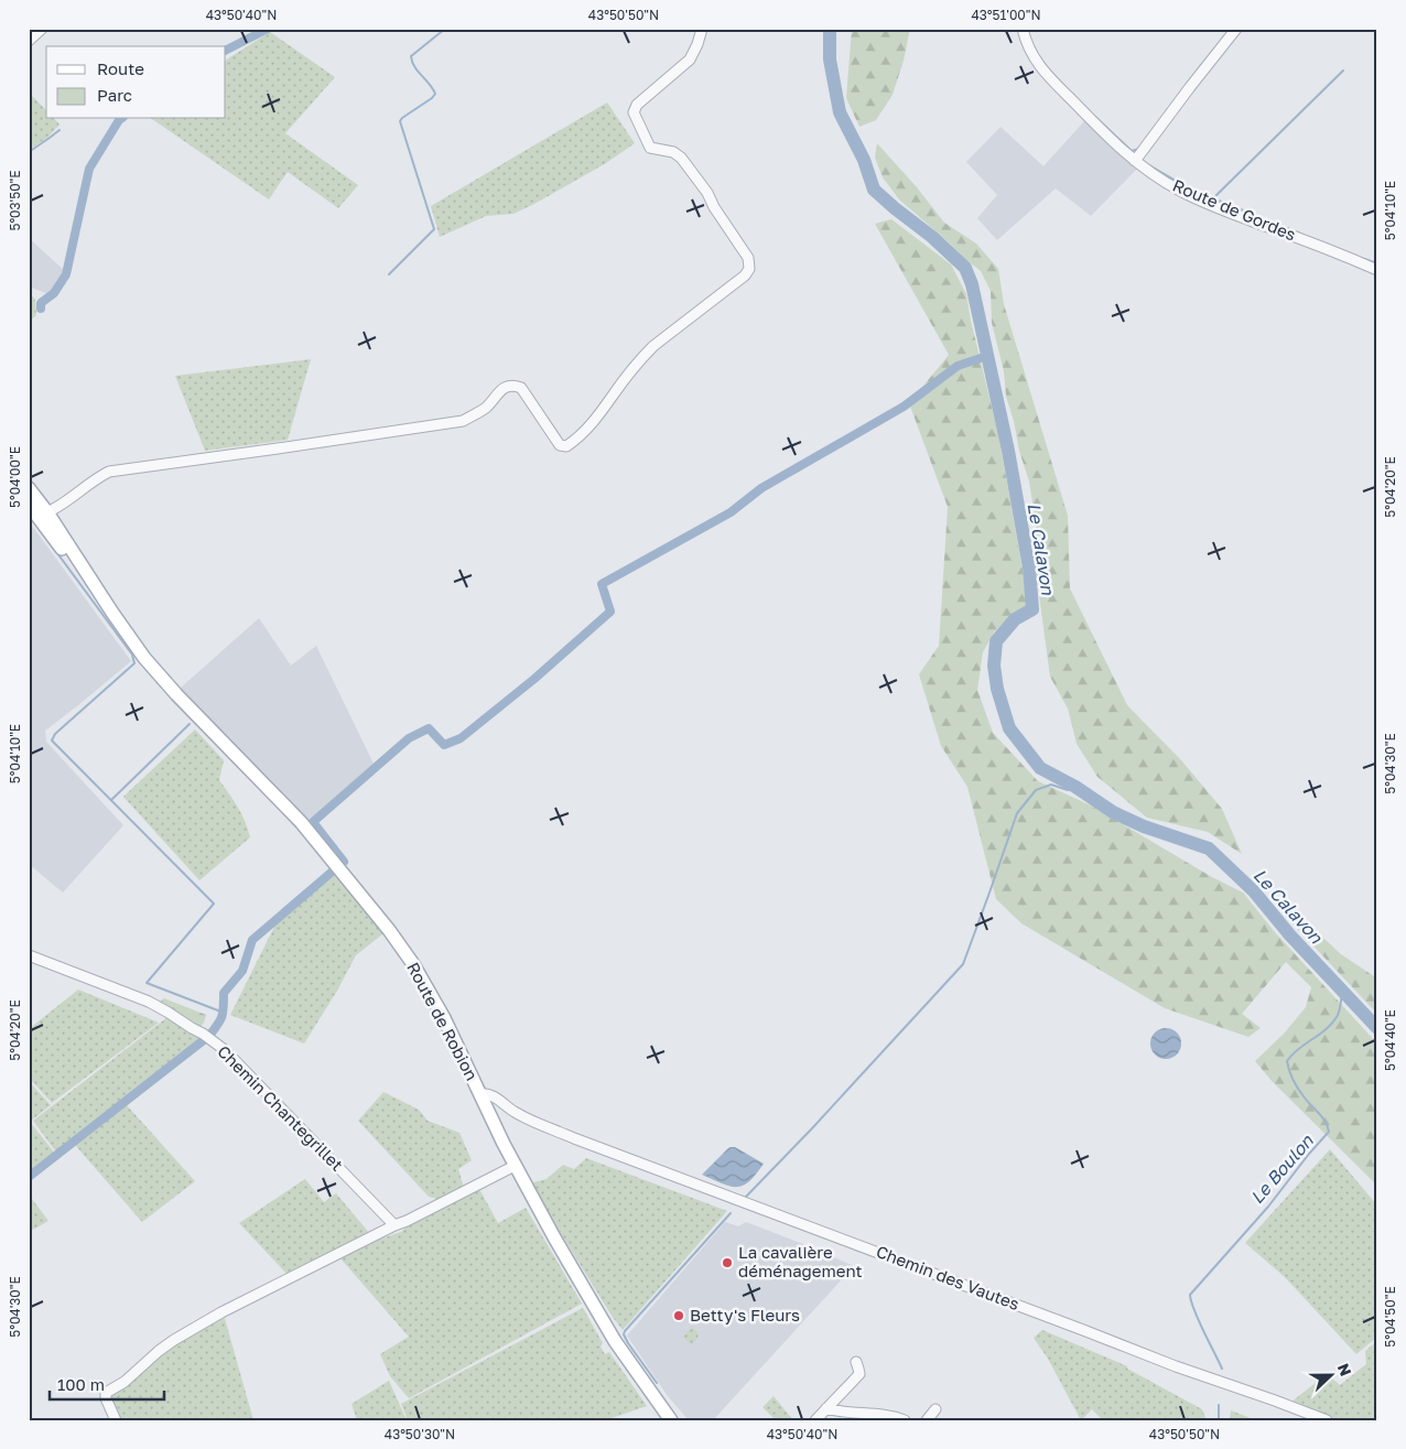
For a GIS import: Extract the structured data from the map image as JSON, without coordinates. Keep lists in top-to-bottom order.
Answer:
{
  "streets": {
    "main road": ["Route de Robion"],
    "street": ["Route de Gordes", "Chemin Chantegrillet", "Chemin des Vautes"]
  },
  "crossings": [
    ["Route de Robion", "Chemin des Vautes"]
  ],
  "water": ["Le Calavon", "Le Boulon"],
  "places": ["La cavalière déménagement", "Betty's Fleurs"],
  "legend": ["Route", "Parc"],
  "scale_bar": "100 m",
  "north": "right",
  "coordinates": [
    "43°50'40\"N",
    "43°50'50\"N",
    "43°51'00\"N",
    "5°03'50\"E",
    "5°04'10\"E",
    "5°04'00\"E",
    "5°04'20\"E",
    "5°04'30\"E",
    "5°04'40\"E",
    "5°04'50\"E",
    "43°50'30\"N"
  ]
}
